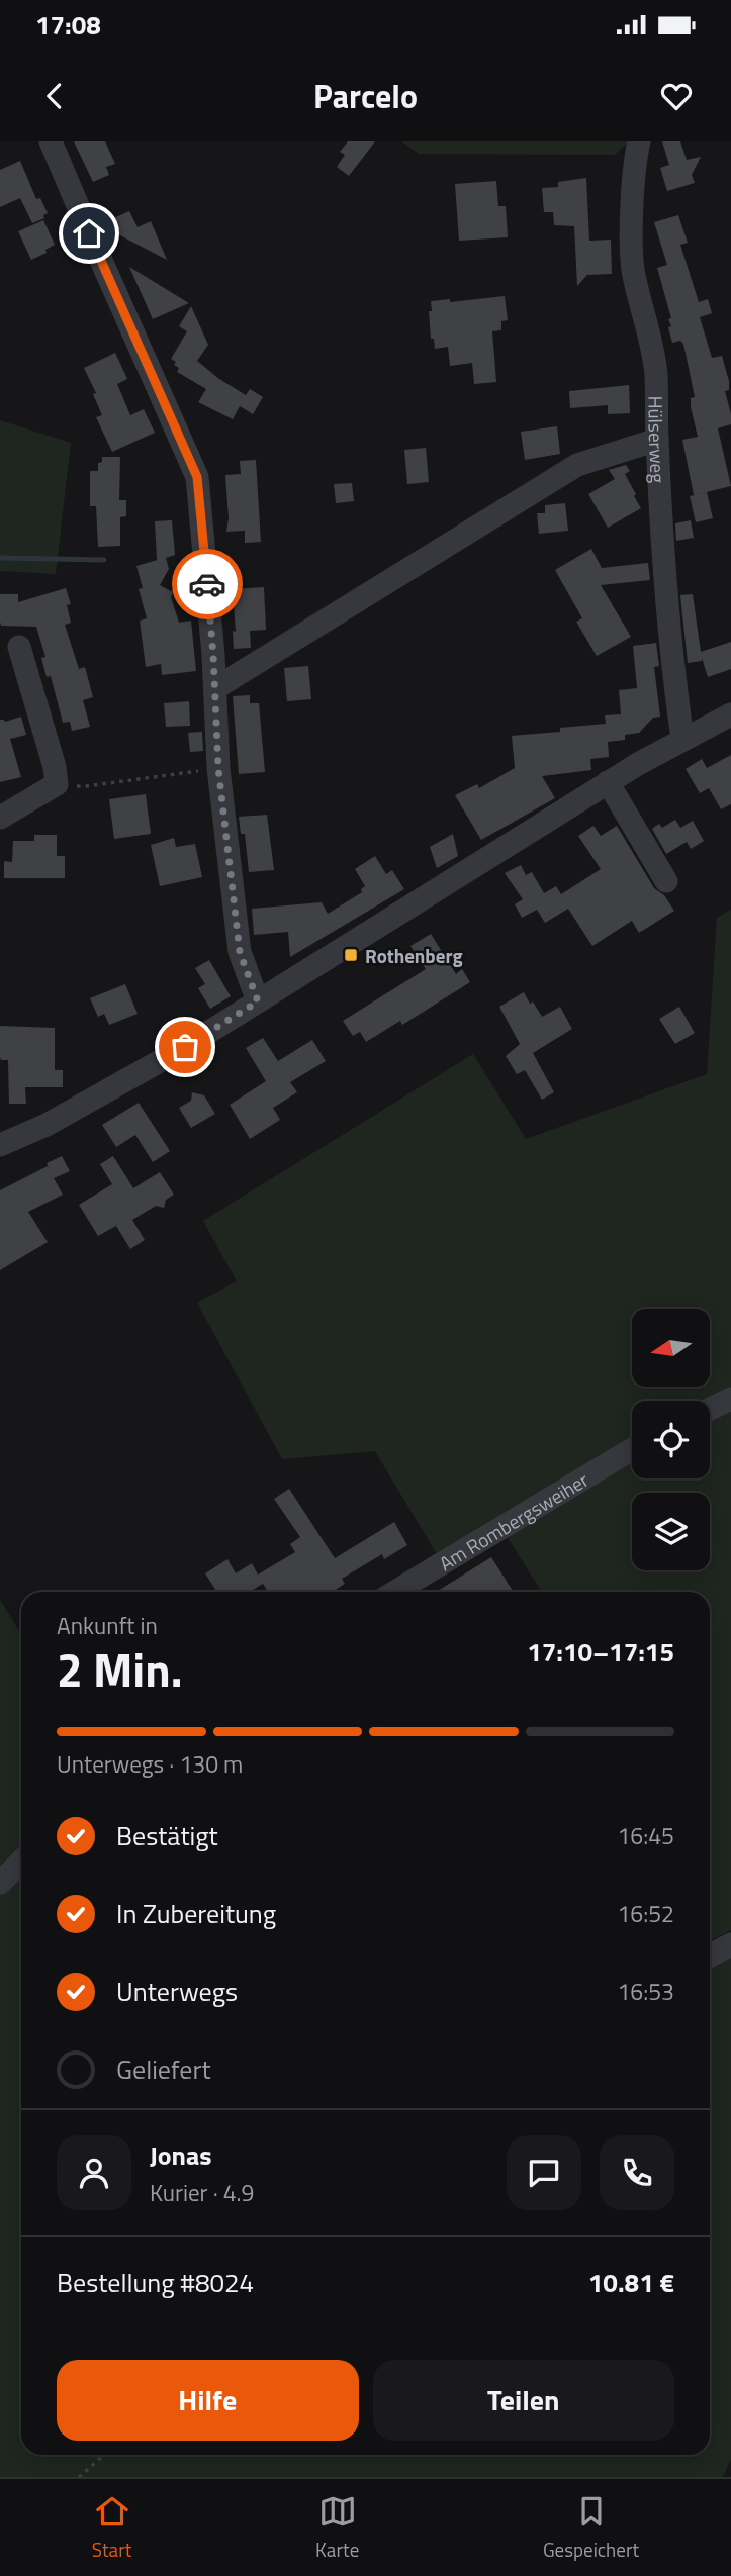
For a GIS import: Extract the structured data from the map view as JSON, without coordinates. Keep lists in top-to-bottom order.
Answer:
{
  "streets": {
    "street": ["Hülserweg", "Am Rombergsweiher"]
  },
  "places": {
    "transit": ["Rothenberg"]
  },
  "north": "left",
  "page": {
    "status": "17:08",
    "header": "Parcelo",
    "heading": ["2 Min.", "Ankunft in", "17:10–17:15"],
    "panel": [
      "Jonas",
      "Kurier · 4.9",
      "Bestellung #8024",
      "10.81 €"
    ],
    "bar": "Unterwegs · 130 m",
    "list": [
      ["Bestätigt", "16:45"],
      ["In Zubereitung", "16:52"],
      ["Unterwegs", "16:53"],
      "Geliefert"
    ],
    "buttons": ["Hilfe", "Teilen"],
    "tabs": ["Start", "Karte", "Gespeichert"]
  }
}
